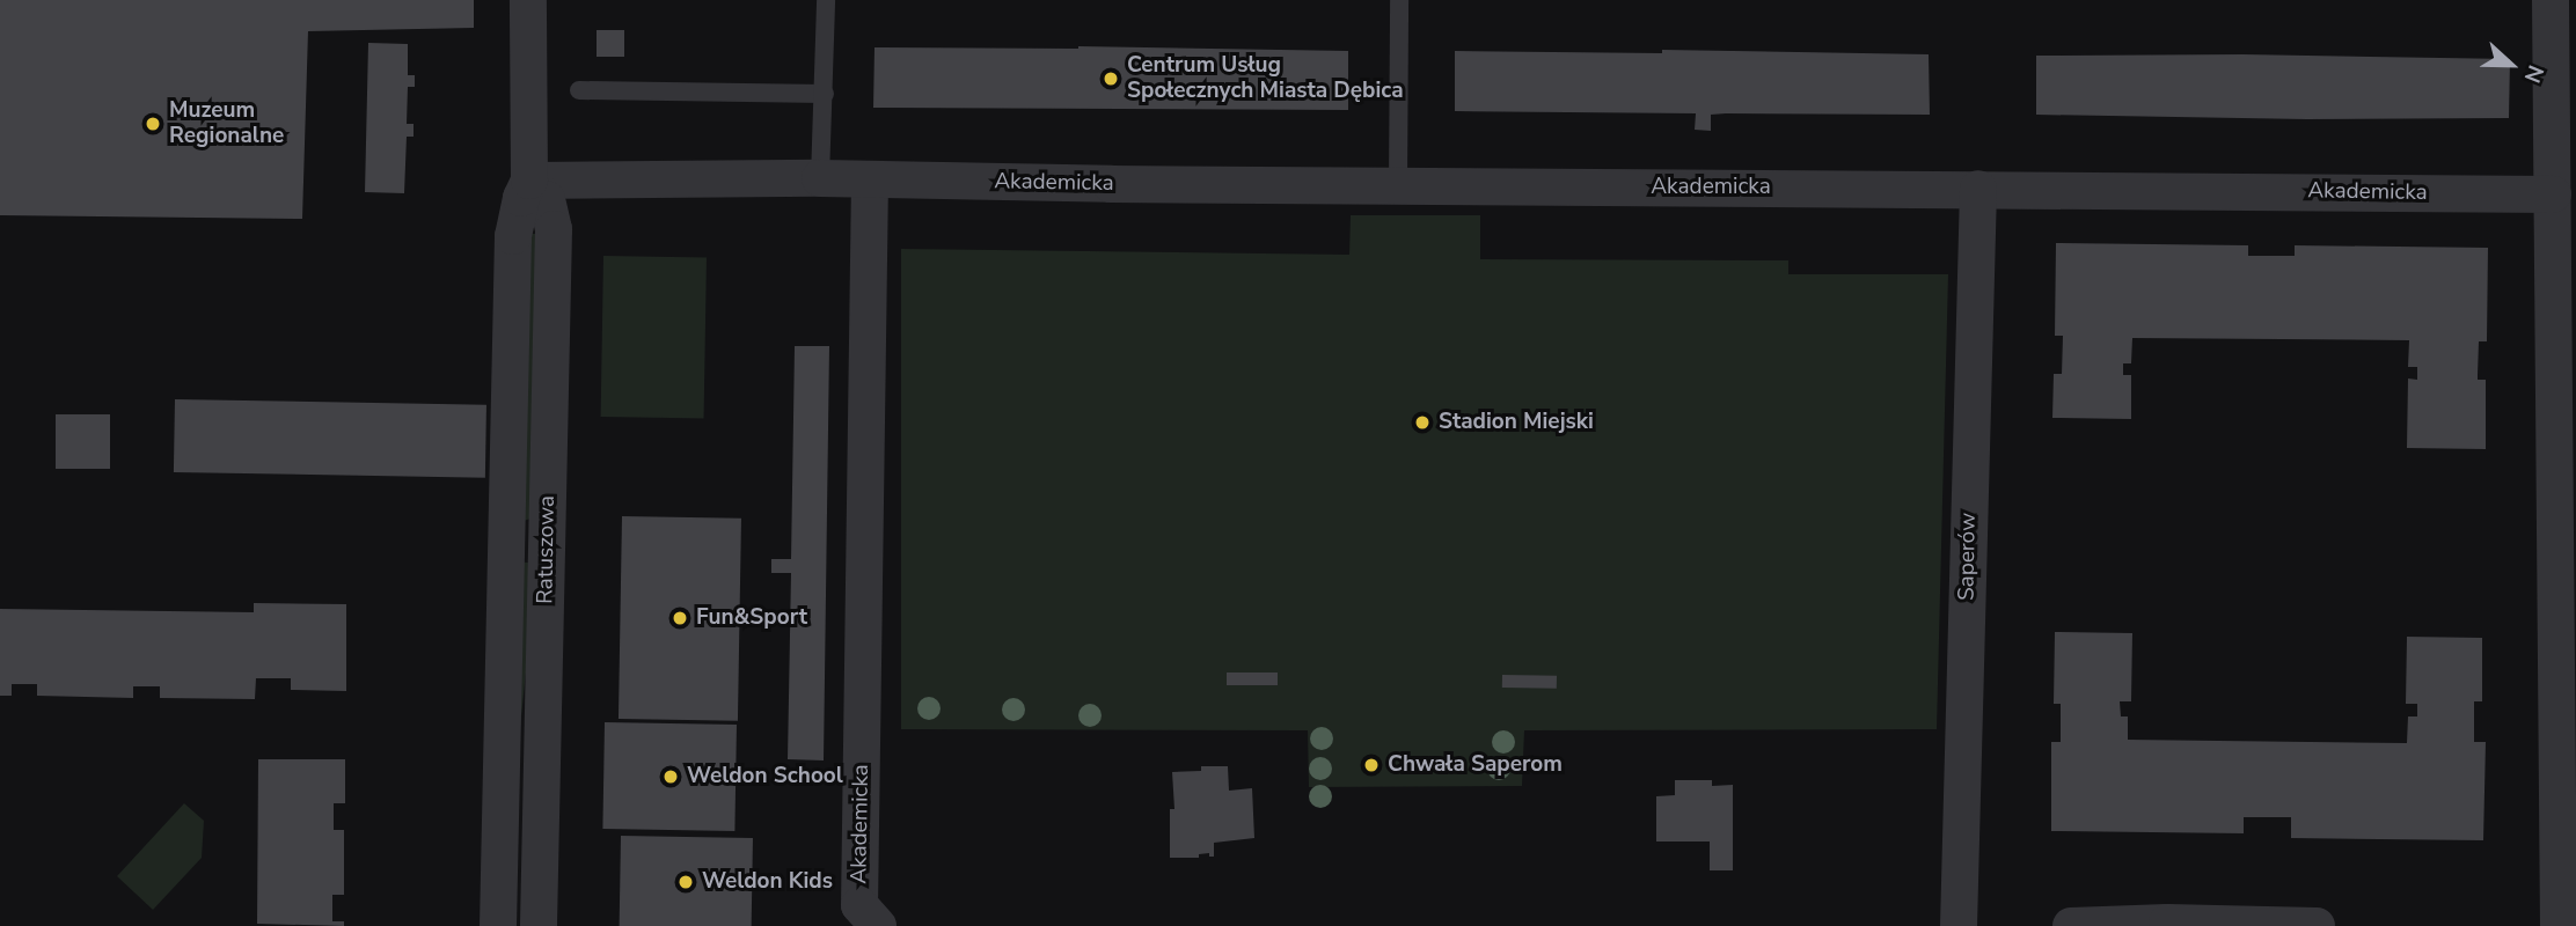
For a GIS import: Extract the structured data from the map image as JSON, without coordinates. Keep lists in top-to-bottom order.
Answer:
{
  "streets": {
    "street": ["Akademicka", "Ratuszowa", "Saperów"]
  },
  "crossings": [
    ["Akademicka", "Ratuszowa"],
    ["Akademicka", "Saperów"]
  ],
  "places": [
    "Centrum Usług Społecznych Miasta Dębica",
    "Muzeum Regionalne",
    "Stadion Miejski",
    "Fun&Sport",
    "Chwała Saperom",
    "Weldon School",
    "Weldon Kids"
  ],
  "north": "right"
}
